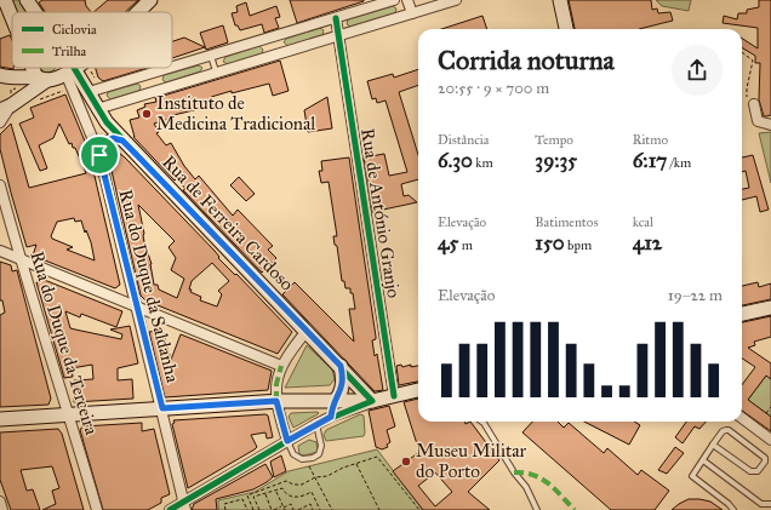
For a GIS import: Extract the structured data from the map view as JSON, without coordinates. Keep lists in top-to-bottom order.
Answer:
{
  "streets": {
    "main road": ["Rua de Ferreira Cardoso"],
    "street": ["Rua de António Granjo", "Rua do Duque da Saldanha", "Rua do Duque da Terceira"]
  },
  "crossings": [
    ["Rua de Ferreira Cardoso", "Rua do Duque da Saldanha"]
  ],
  "places": ["Instituto de Medicina Tradicional", "Museu Militar do Porto"],
  "legend": ["Ciclovia", "Trilha"],
  "page": {
    "heading": ["Corrida noturna", "20:55 · 9 × 700 m"],
    "stats": [
      ["Distância", "6.30 km"],
      ["Tempo", "39:35"],
      ["Ritmo", "6:17 /km"],
      ["Elevação", "45 m"],
      ["Batimentos", "150 bpm"],
      ["kcal", "412"]
    ],
    "chart": ["Elevação", "19–22 m"]
  }
}
